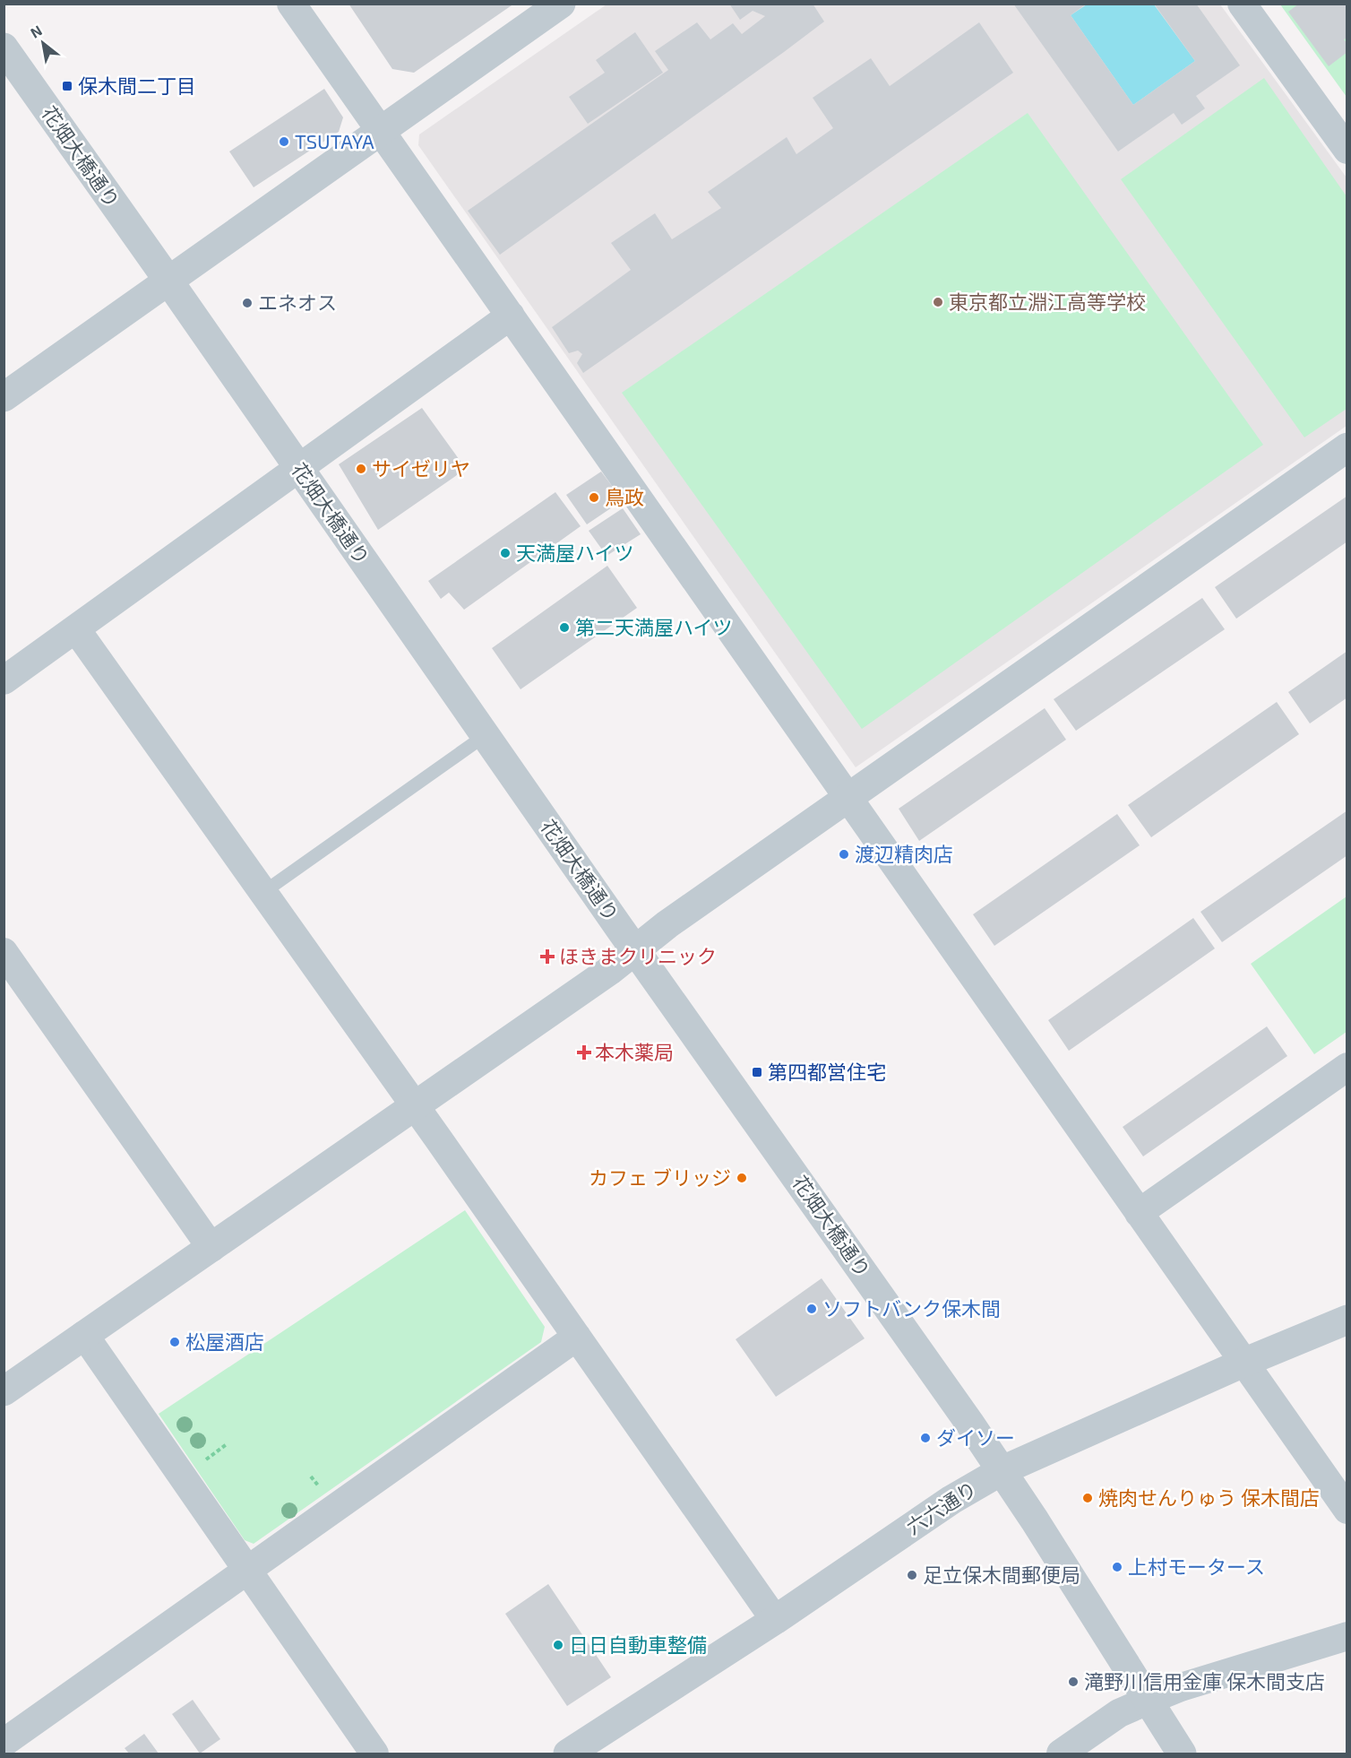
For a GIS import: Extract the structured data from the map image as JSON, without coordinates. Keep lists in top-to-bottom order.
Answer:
{
  "streets": {
    "street": ["花畑大橋通り", "六六通り"]
  },
  "crossings": [
    ["花畑大橋通り", "六六通り"]
  ],
  "places": {
    "transit": ["保木間二丁目", "第四都営住宅"],
    "other": [
      "TSUTAYA",
      "東京都立淵江高等学校",
      "エネオス",
      "サイゼリヤ",
      "鳥政",
      "天満屋ハイツ",
      "第二天満屋ハイツ",
      "渡辺精肉店",
      "カフェ ブリッジ",
      "ソフトバンク保木間",
      "松屋酒店",
      "ダイソー",
      "焼肉せんりゅう 保木間店",
      "上村モータース",
      "足立保木間郵便局",
      "日日自動車整備",
      "滝野川信用金庫 保木間支店"
    ],
    "health": ["ほきまクリニック", "本木薬局"]
  },
  "north": "top left"
}
